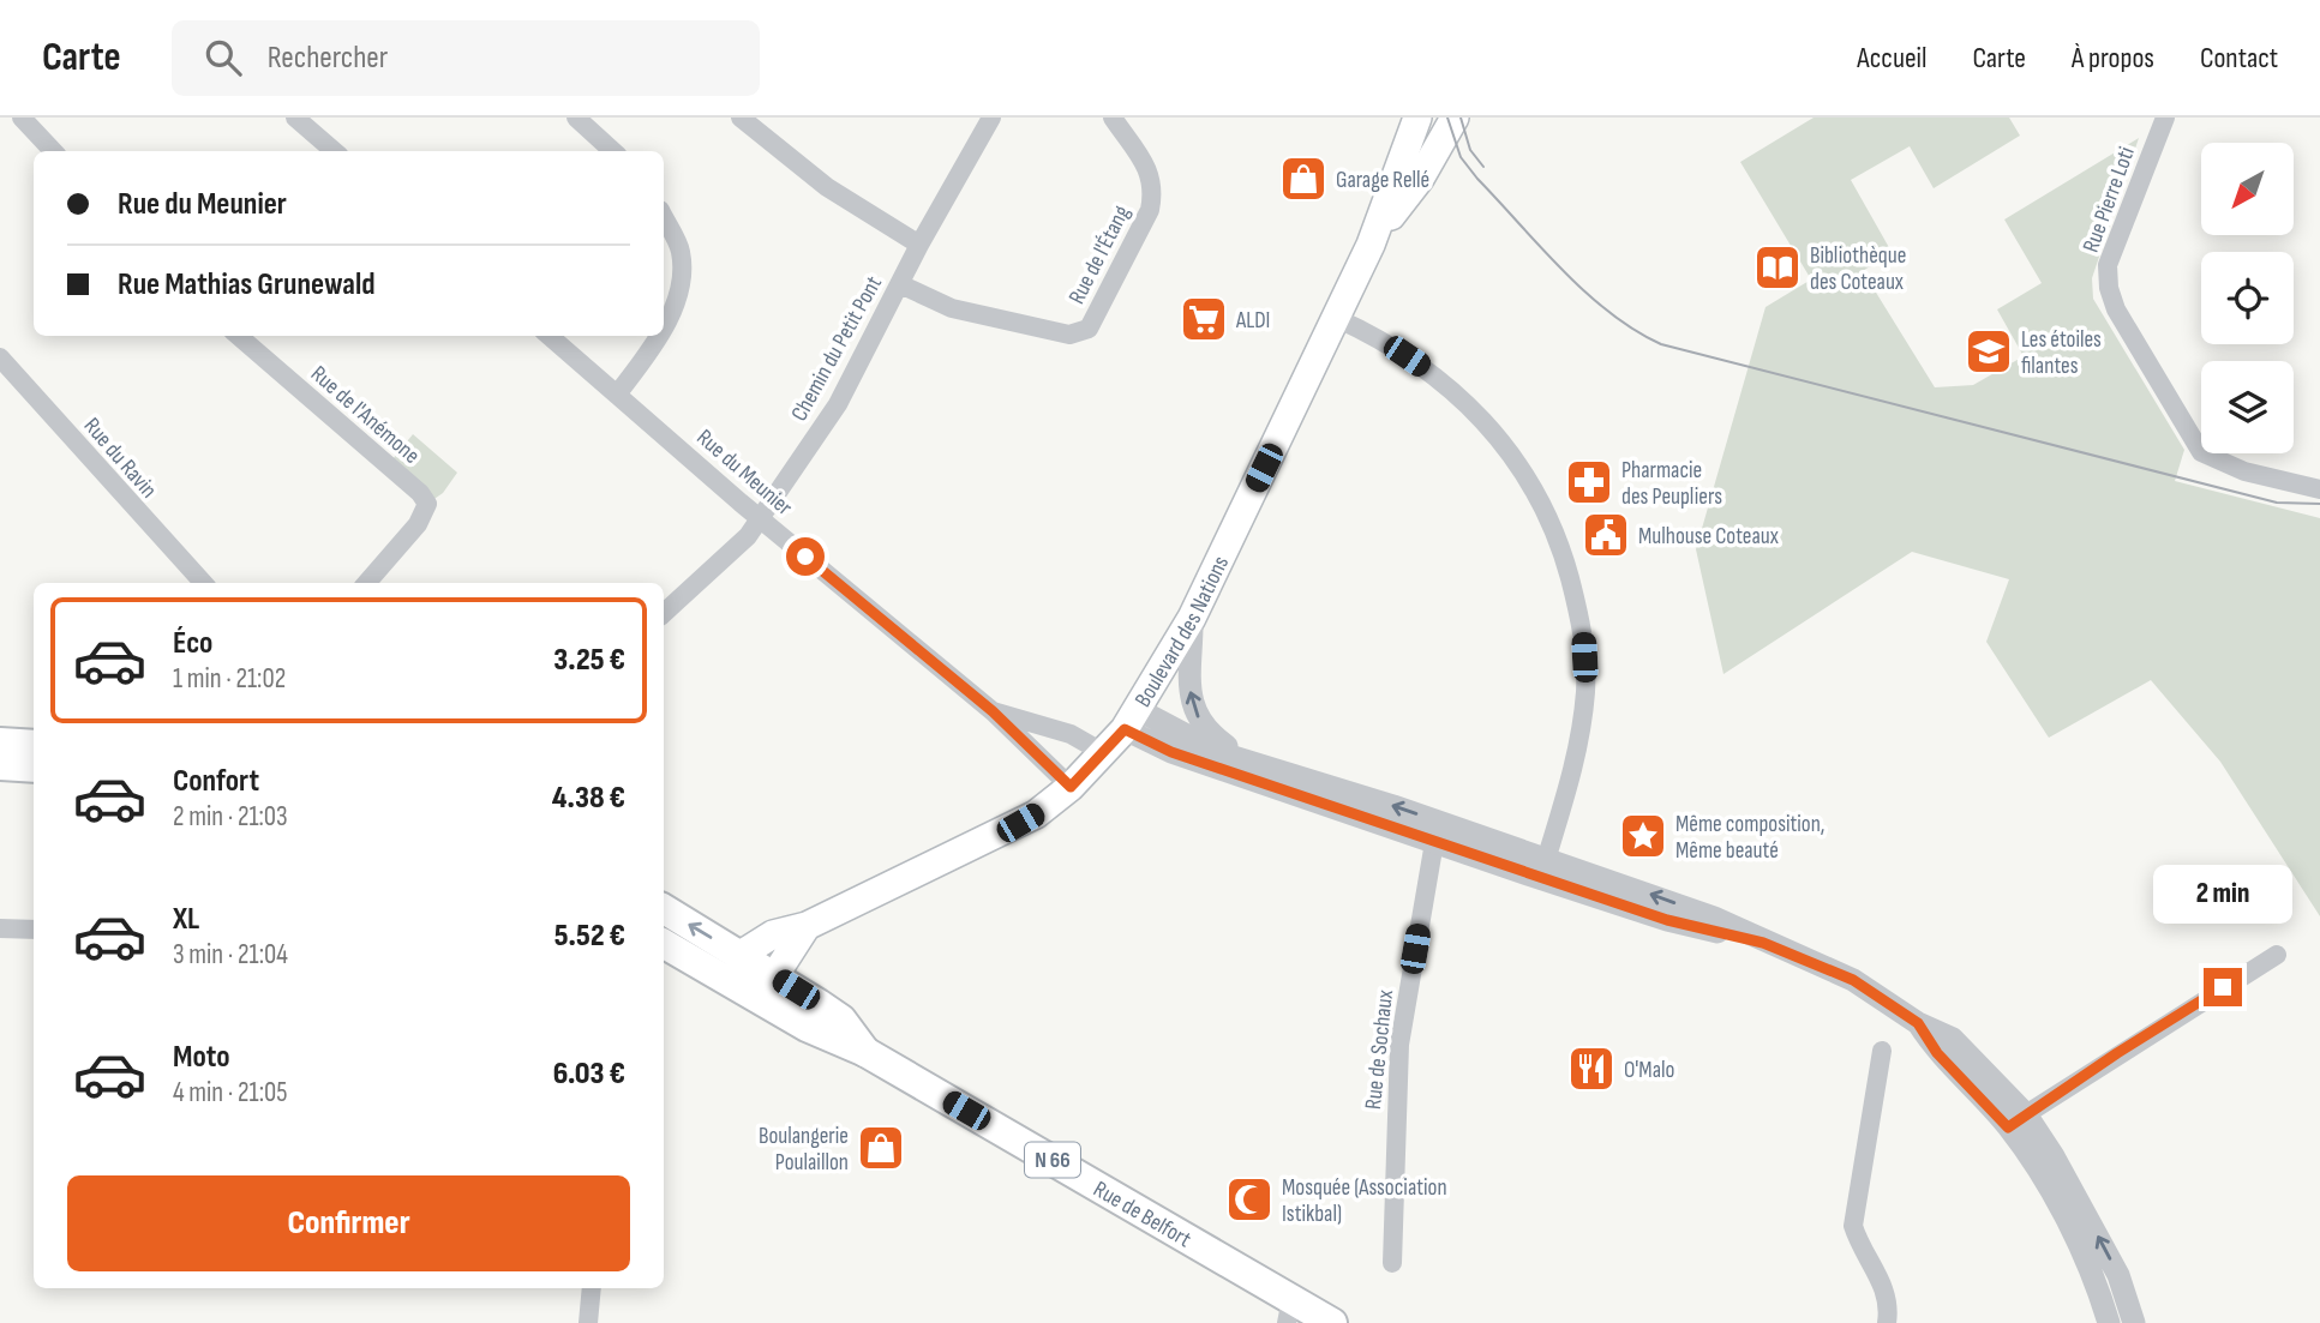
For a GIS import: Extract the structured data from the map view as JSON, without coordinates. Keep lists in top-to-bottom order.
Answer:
{
  "streets": {
    "main road": ["Boulevard des Nations", "N 66", "Rue de Belfort"],
    "street": [
      "Rue Pierre Loti",
      "Rue de l'Étang",
      "Chemin du Petit Pont",
      "Rue de l'Anémone",
      "Rue du Ravin",
      "Rue du Meunier",
      "Rue de Sochaux"
    ]
  },
  "crossings": [
    ["Rue de l'Étang", "Chemin du Petit Pont"],
    ["Chemin du Petit Pont", "Rue du Meunier"],
    ["Rue du Meunier", "Boulevard des Nations"],
    ["Boulevard des Nations", "Rue de Belfort"]
  ],
  "places": {
    "shop": ["Garage Rellé", "Boulangerie Poulaillon"],
    "library": ["Bibliothèque des Coteaux"],
    "supermarket": ["ALDI"],
    "school or university": ["Les étoiles filantes"],
    "pharmacy": ["Pharmacie des Peupliers"],
    "public building": ["Mulhouse Coteaux"],
    "place": ["Même composition, Même beauté"],
    "restaurant": ["O'Malo"],
    "mosque": ["Mosquée (Association Istikbal)"]
  },
  "north": "bottom left",
  "page": {
    "header": "Carte",
    "search": "Rechercher",
    "nav": [
      "Accueil",
      "Carte",
      "À propos",
      "Contact"
    ],
    "banner": ["Rue du Meunier", "Rue Mathias Grunewald"],
    "list": [
      {
        "name": "Éco",
        "note": "1 min · 21:02",
        "value": "3.25 €"
      },
      {
        "name": "Confort",
        "note": "2 min · 21:03",
        "value": "4.38 €"
      },
      {
        "name": "XL",
        "note": "3 min · 21:04",
        "value": "5.52 €"
      },
      {
        "name": "Moto",
        "note": "4 min · 21:05",
        "value": "6.03 €"
      }
    ],
    "bubble": "2 min",
    "buttons": "Confirmer"
  }
}
